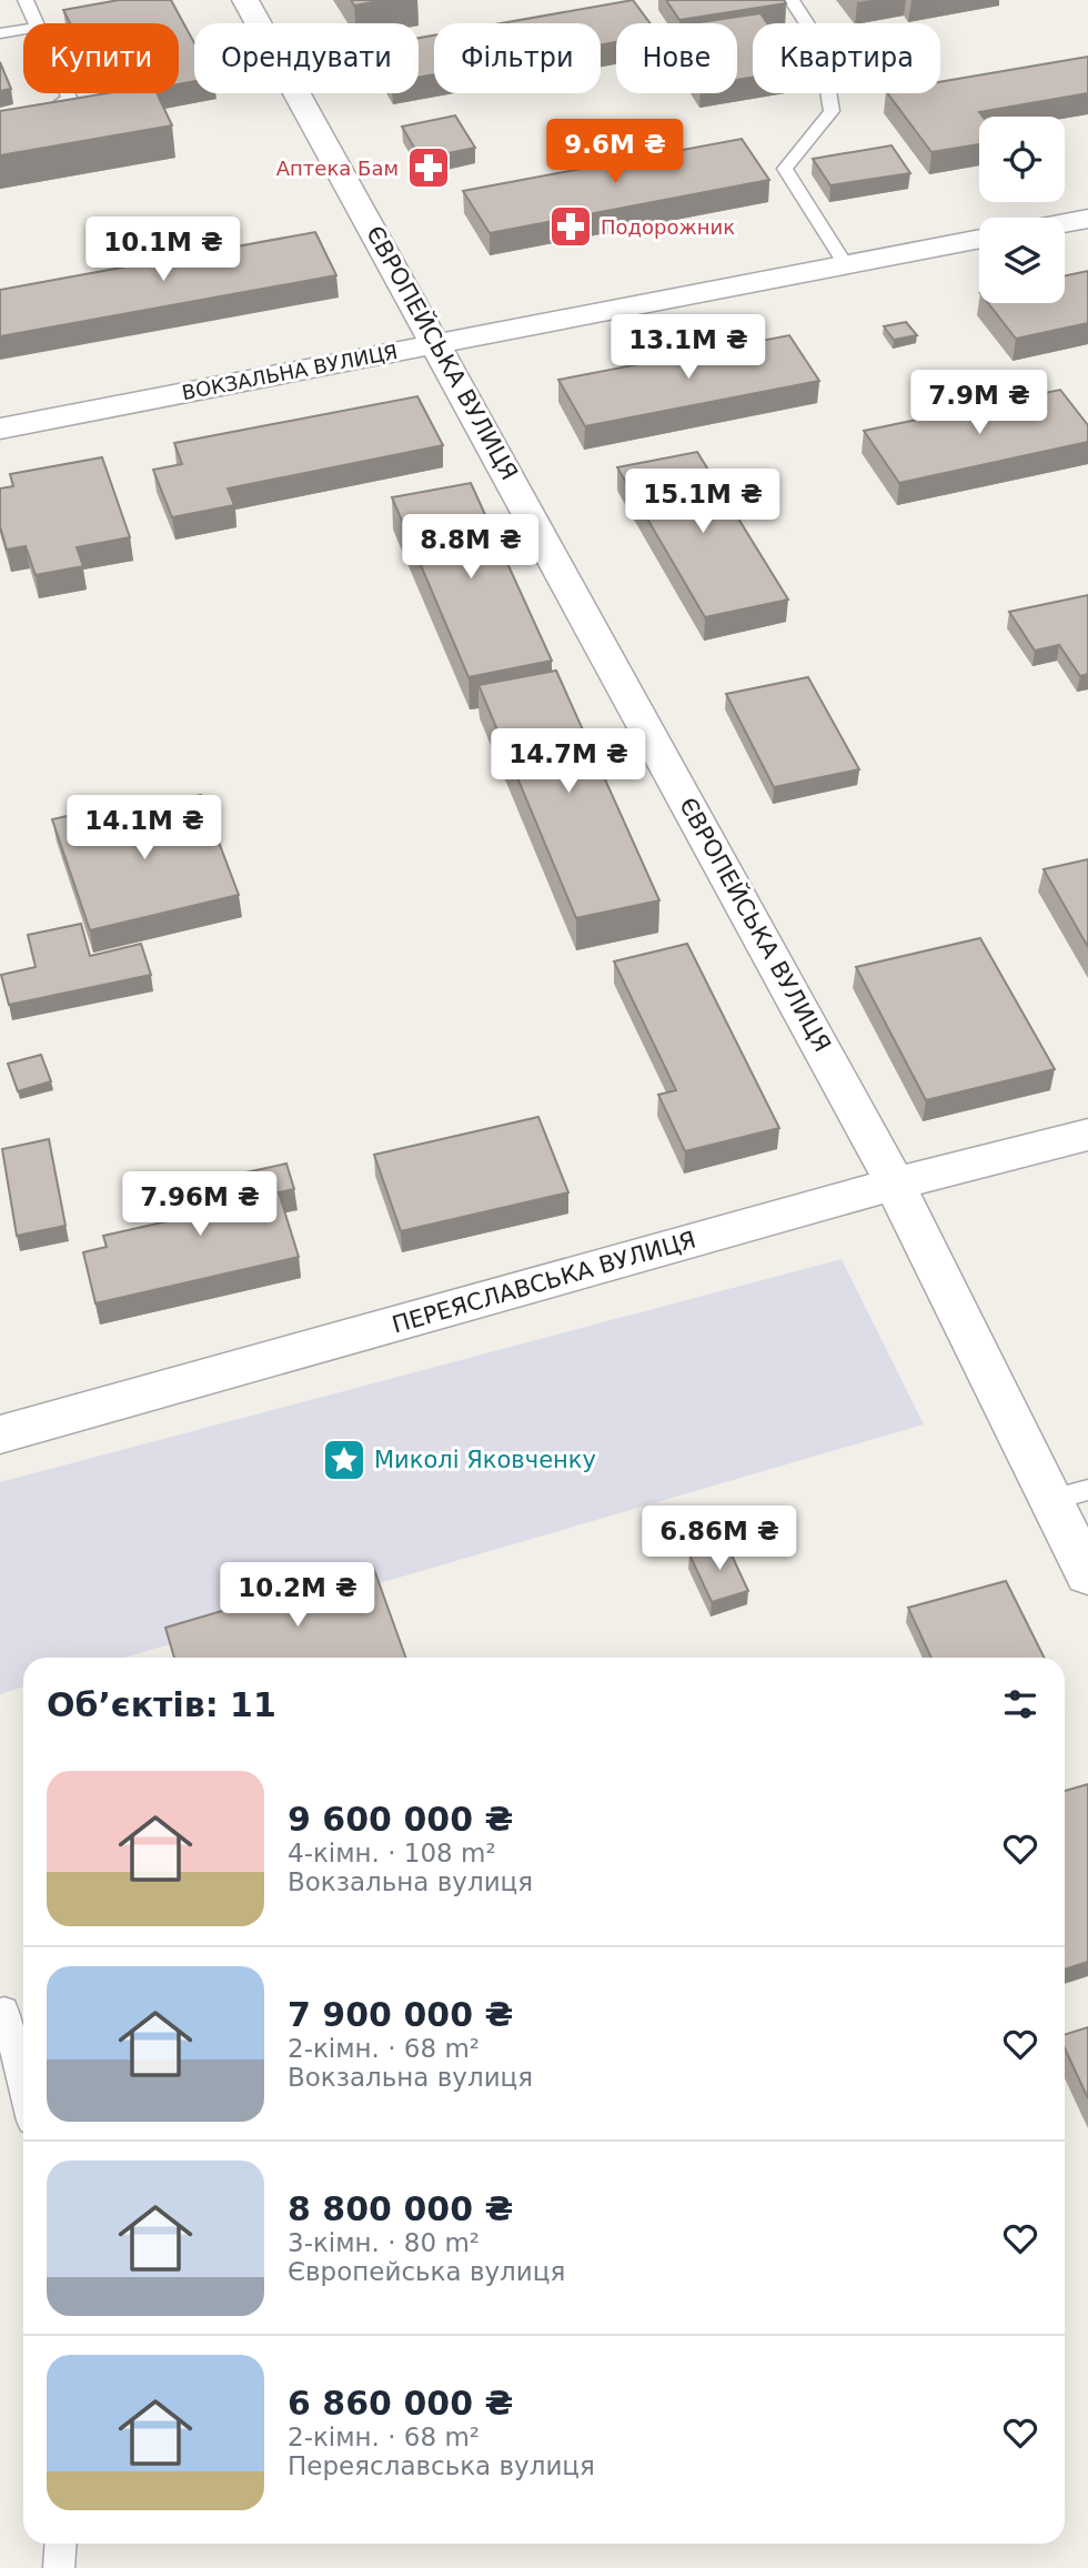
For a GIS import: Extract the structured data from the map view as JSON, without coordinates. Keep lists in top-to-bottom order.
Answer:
{
  "streets": {
    "street": ["ЄВРОПЕЙСЬКА ВУЛИЦЯ", "ВОКЗАЛЬНА ВУЛИЦЯ", "ПЕРЕЯСЛАВСЬКА ВУЛИЦЯ"]
  },
  "crossings": [
    ["ЄВРОПЕЙСЬКА ВУЛИЦЯ", "ВОКЗАЛЬНА ВУЛИЦЯ"],
    ["ЄВРОПЕЙСЬКА ВУЛИЦЯ", "ПЕРЕЯСЛАВСЬКА ВУЛИЦЯ"]
  ],
  "places": {
    "pharmacy": ["Аптека Бам", "Подорожник"],
    "place": ["Миколі Яковченку"]
  },
  "page": {
    "chip": [
      "Купити",
      "Орендувати",
      "Фільтри",
      "Нове",
      "Квартира"
    ],
    "price": [
      "9.6M ₴",
      "10.1M ₴",
      "13.1M ₴",
      "7.9M ₴",
      "15.1M ₴",
      "8.8M ₴",
      "14.7M ₴",
      "14.1M ₴",
      "7.96M ₴",
      "6.86M ₴",
      "10.2M ₴"
    ],
    "heading": "Об’єктів: 11",
    "list": [
      {
        "name": "9 600 000 ₴",
        "note": "4-кімн. · 108 m² · Вокзальна вулиця"
      },
      {
        "name": "7 900 000 ₴",
        "note": "2-кімн. · 68 m² · Вокзальна вулиця"
      },
      {
        "name": "8 800 000 ₴",
        "note": "3-кімн. · 80 m² · Європейська вулиця"
      },
      {
        "name": "6 860 000 ₴",
        "note": "2-кімн. · 68 m² · Переяславська вулиця"
      }
    ]
  }
}
